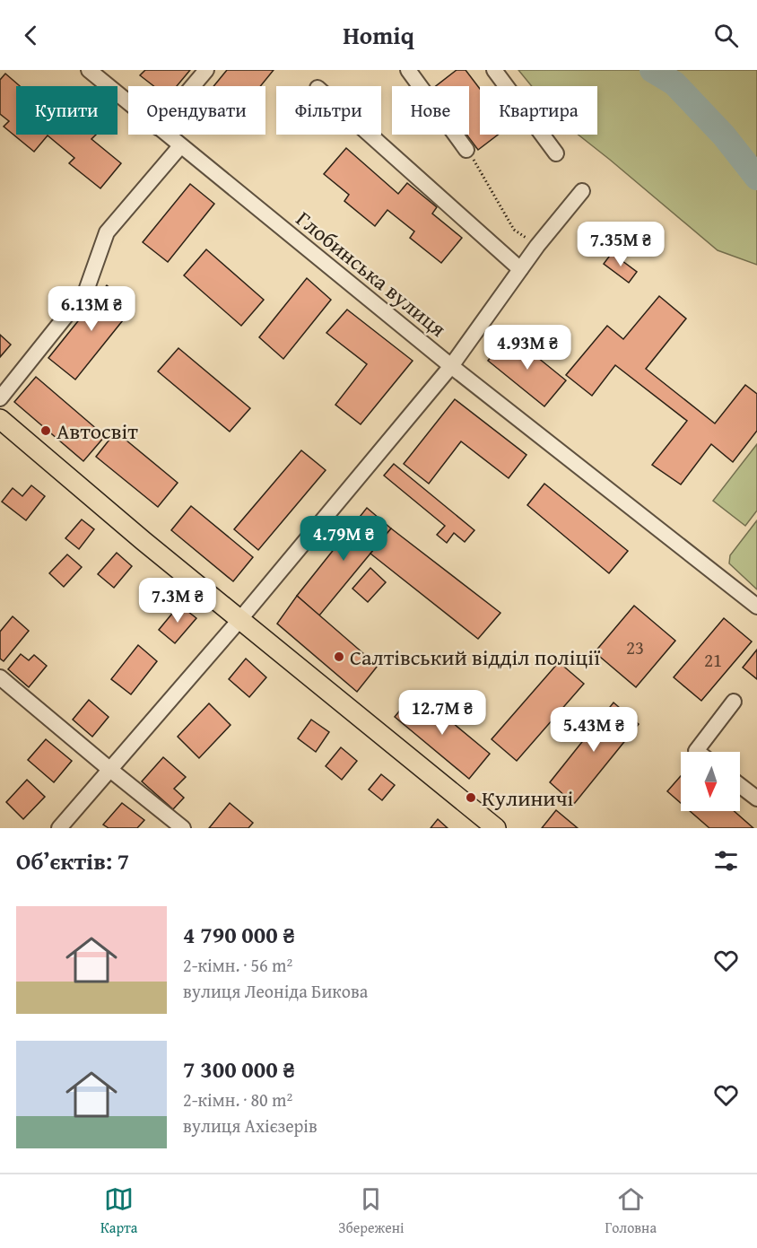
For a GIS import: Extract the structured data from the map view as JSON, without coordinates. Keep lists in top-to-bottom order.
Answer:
{
  "streets": {
    "street": ["Глобинська вулиця"]
  },
  "places": ["Автосвіт", "Салтівський відділ поліції", "Кулиничі"],
  "house_numbers": ["23", "21"],
  "north": "bottom",
  "page": {
    "header": "Homiq",
    "chip": [
      "Купити",
      "Орендувати",
      "Фільтри",
      "Нове",
      "Квартира"
    ],
    "price": [
      "7.35M ₴",
      "6.13M ₴",
      "4.93M ₴",
      "4.79M ₴",
      "7.3M ₴",
      "12.7M ₴",
      "5.43M ₴"
    ],
    "heading": "Об’єктів: 7",
    "list": [
      {
        "name": "4 790 000 ₴",
        "note": "2-кімн. · 56 m² · вулиця Леоніда Бикова"
      },
      {
        "name": "7 300 000 ₴",
        "note": "2-кімн. · 80 m² · вулиця Ахієзерів"
      }
    ],
    "tabs": ["Карта", "Збережені", "Головна"]
  }
}
